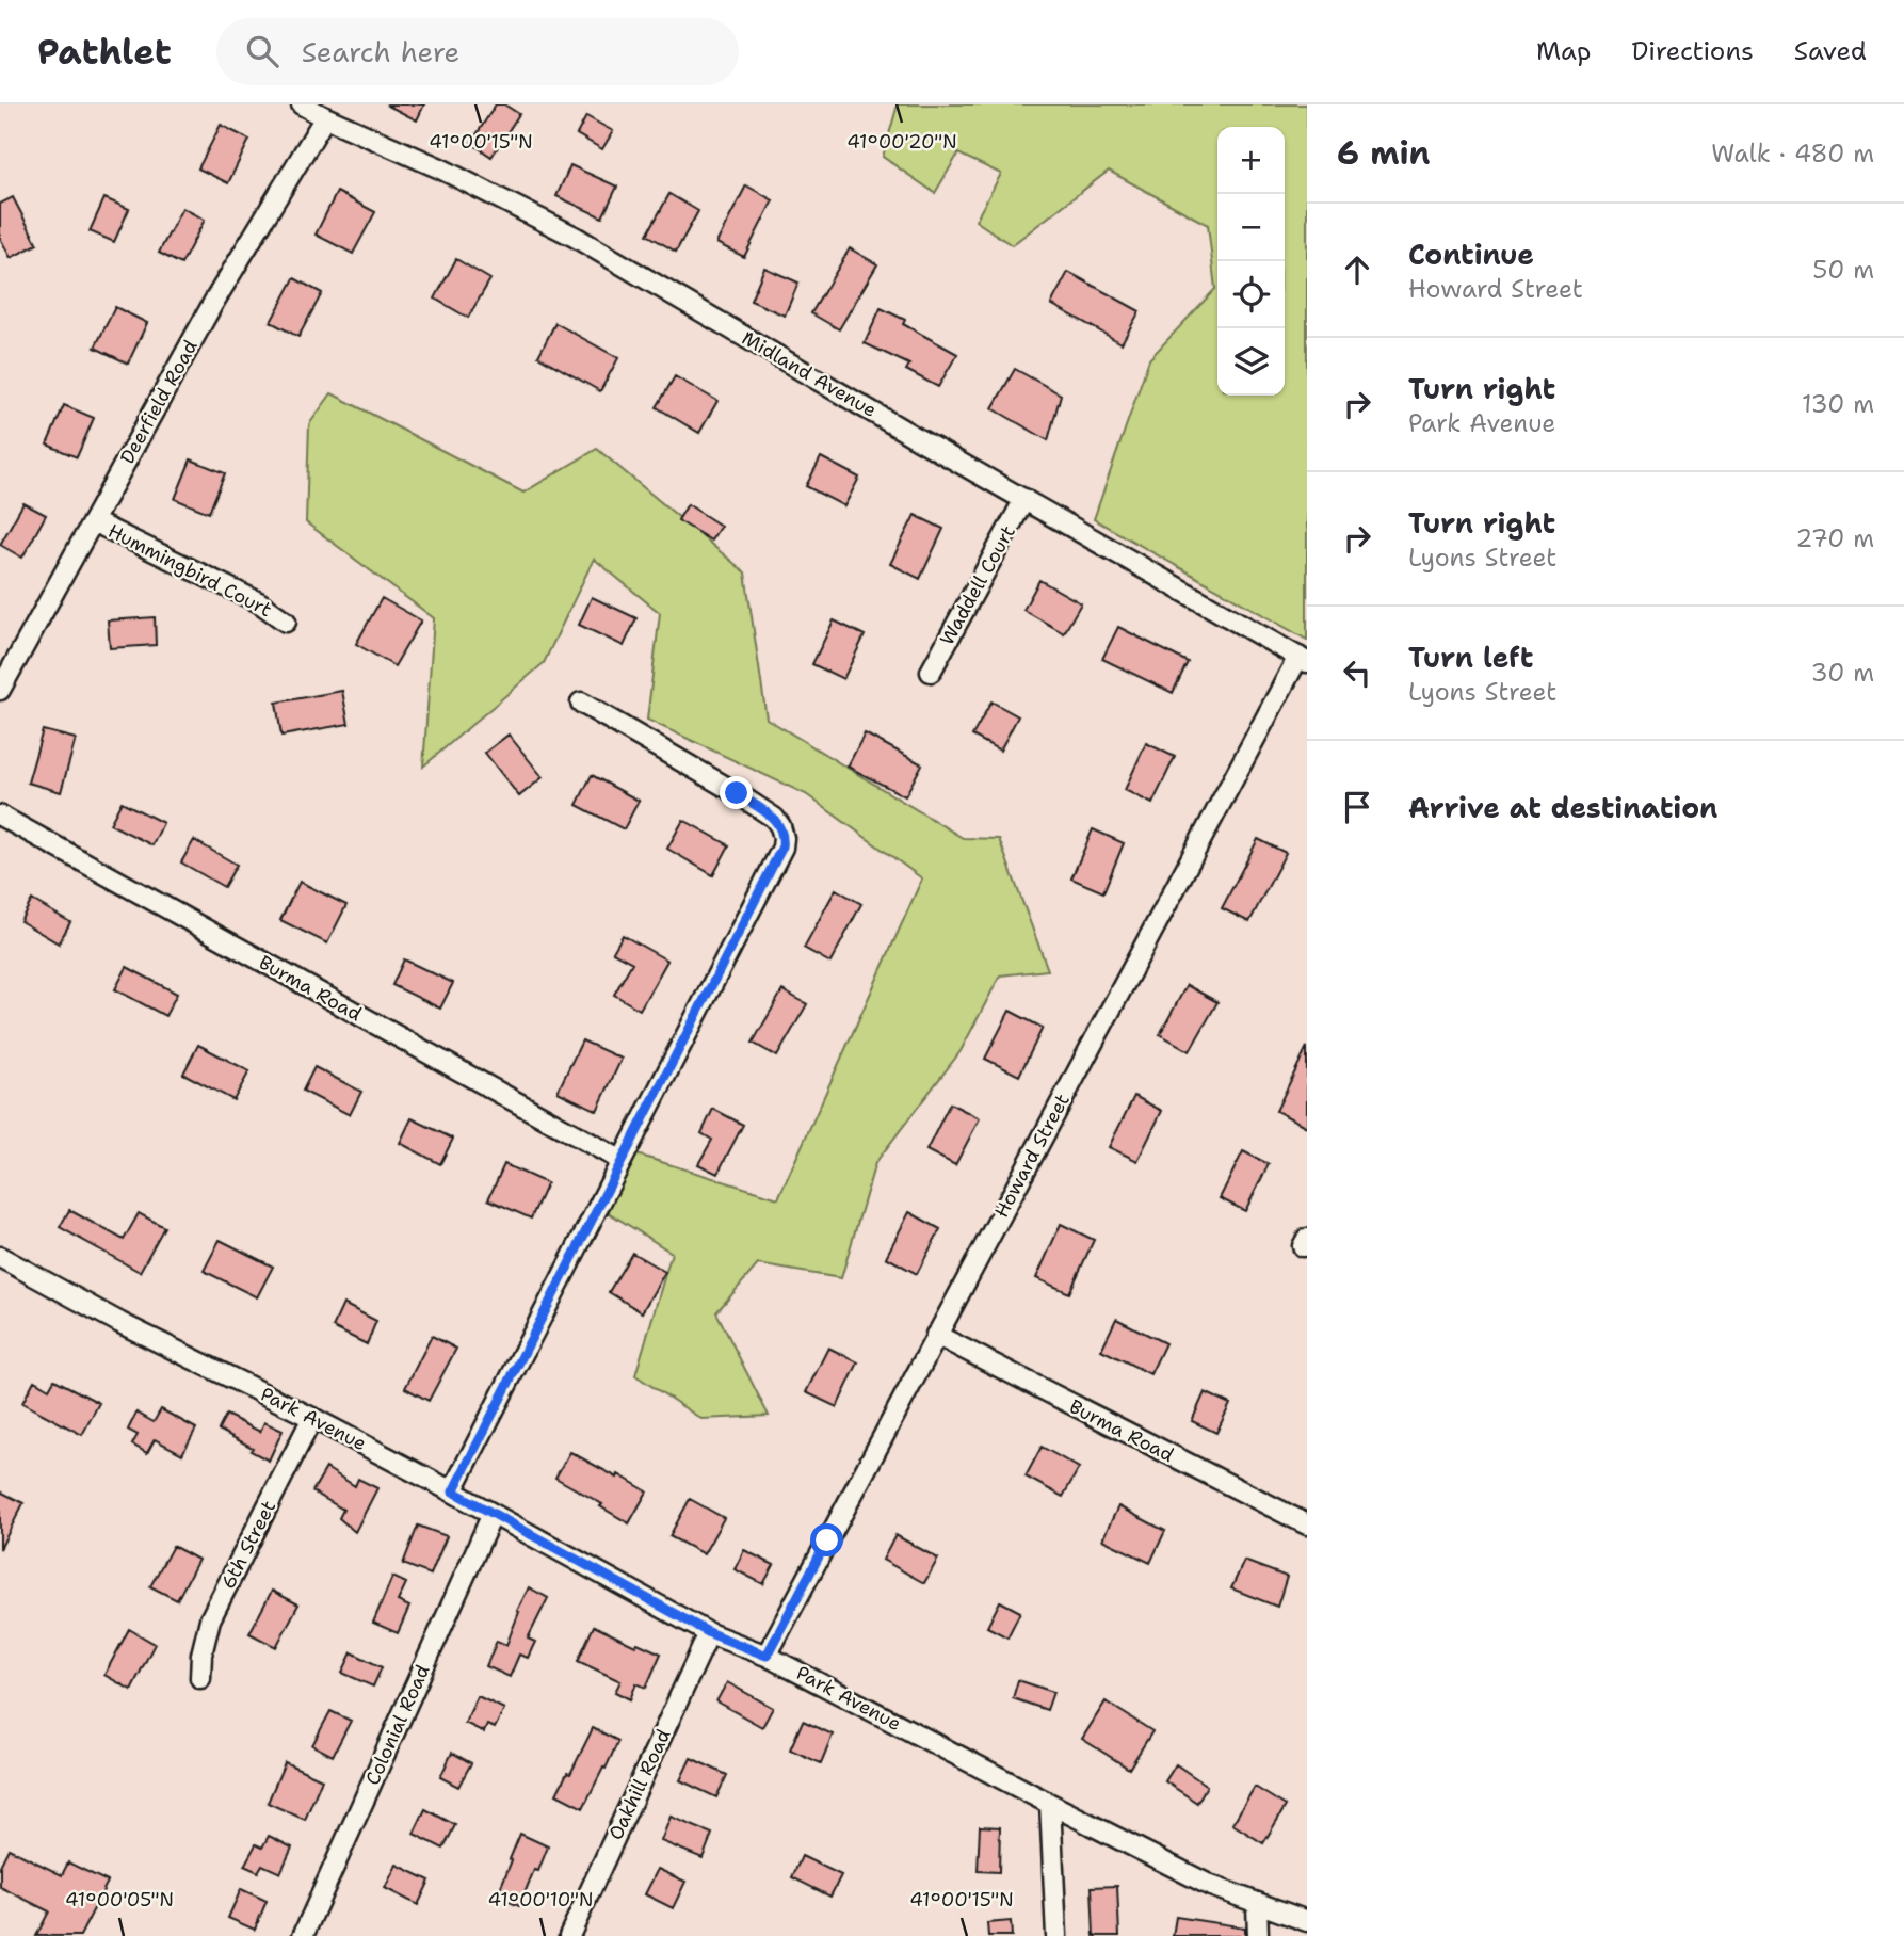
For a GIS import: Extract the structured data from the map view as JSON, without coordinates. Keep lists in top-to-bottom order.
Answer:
{
  "streets": {
    "street": [
      "Midland Avenue",
      "Deerfield Road",
      "Hummingbird Court",
      "Waddell Court",
      "Burma Road",
      "Howard Street",
      "Park Avenue",
      "6th Street",
      "Colonial Road",
      "Oakhill Road"
    ]
  },
  "crossings": [
    ["Midland Avenue", "Deerfield Road"],
    ["Midland Avenue", "Waddell Court"],
    ["Midland Avenue", "Howard Street"],
    ["Deerfield Road", "Hummingbird Court"],
    ["Burma Road", "Howard Street"],
    ["Howard Street", "Park Avenue"],
    ["Park Avenue", "6th Street"],
    ["Park Avenue", "Colonial Road"],
    ["Park Avenue", "Oakhill Road"]
  ],
  "page": {
    "header": "Pathlet",
    "search": "Search here",
    "nav": ["Map", "Directions", "Saved"],
    "heading": ["6 min", "Walk · 480 m"],
    "map_buttons": ["+", "−"],
    "list": [
      ["Continue", "Howard Street", "50 m"],
      ["Turn right", "Park Avenue", "130 m"],
      ["Turn right", "Lyons Street", "270 m"],
      ["Turn left", "Lyons Street", "30 m"],
      "Arrive at destination"
    ]
  },
  "coordinates": [
    "41°00'15\"N",
    "41°00'20\"N",
    "41°00'05\"N",
    "41°00'10\"N"
  ]
}
